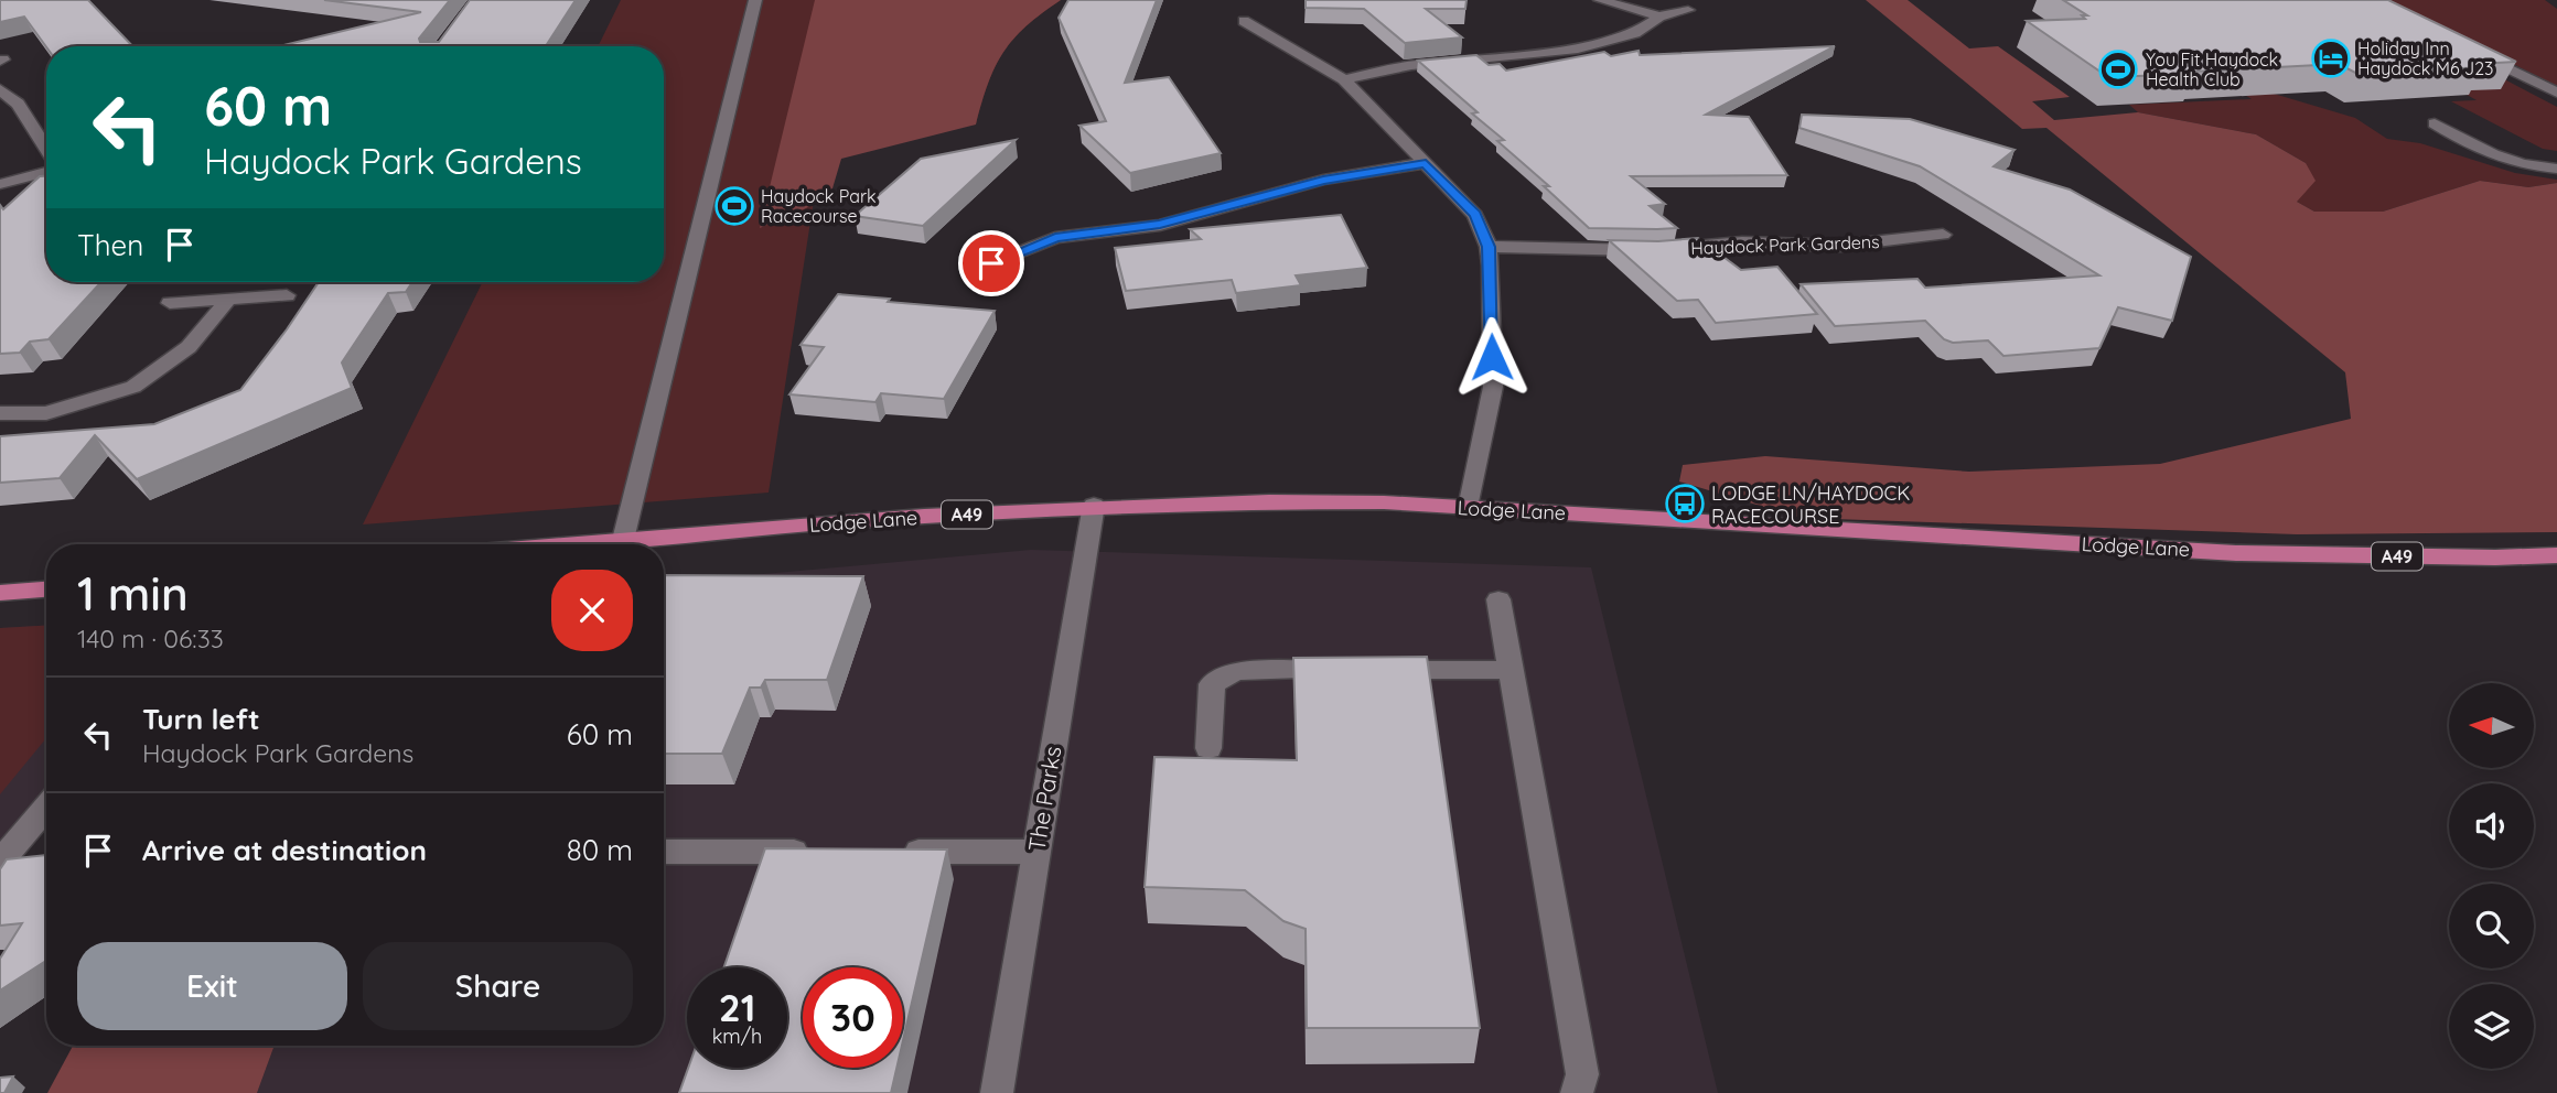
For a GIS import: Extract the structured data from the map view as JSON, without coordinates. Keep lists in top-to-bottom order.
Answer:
{
  "streets": {
    "main road": ["Lodge Lane", "A49"],
    "street": ["Haydock Park Gardens", "The Parks"]
  },
  "crossings": [
    ["Lodge Lane", "The Parks"]
  ],
  "places": {
    "hotel": ["Holiday Inn Haydock M6 J23"],
    "sports": ["You Fit Haydock Health Club", "Haydock Park Racecourse"],
    "bus stop": ["LODGE LN/HAYDOCK RACECOURSE"]
  },
  "north": "left",
  "page": {
    "turn": ["60 m", "Haydock Park Gardens"],
    "then": "Then",
    "heading": ["1 min", "140 m · 06:33"],
    "list": [
      {
        "name": "Turn left",
        "note": "Haydock Park Gardens",
        "value": "60 m"
      },
      {
        "name": "Arrive at destination",
        "value": "80 m"
      }
    ],
    "buttons": ["Exit", "Share"],
    "speed": "21 km/h",
    "limit": "30"
  }
}
